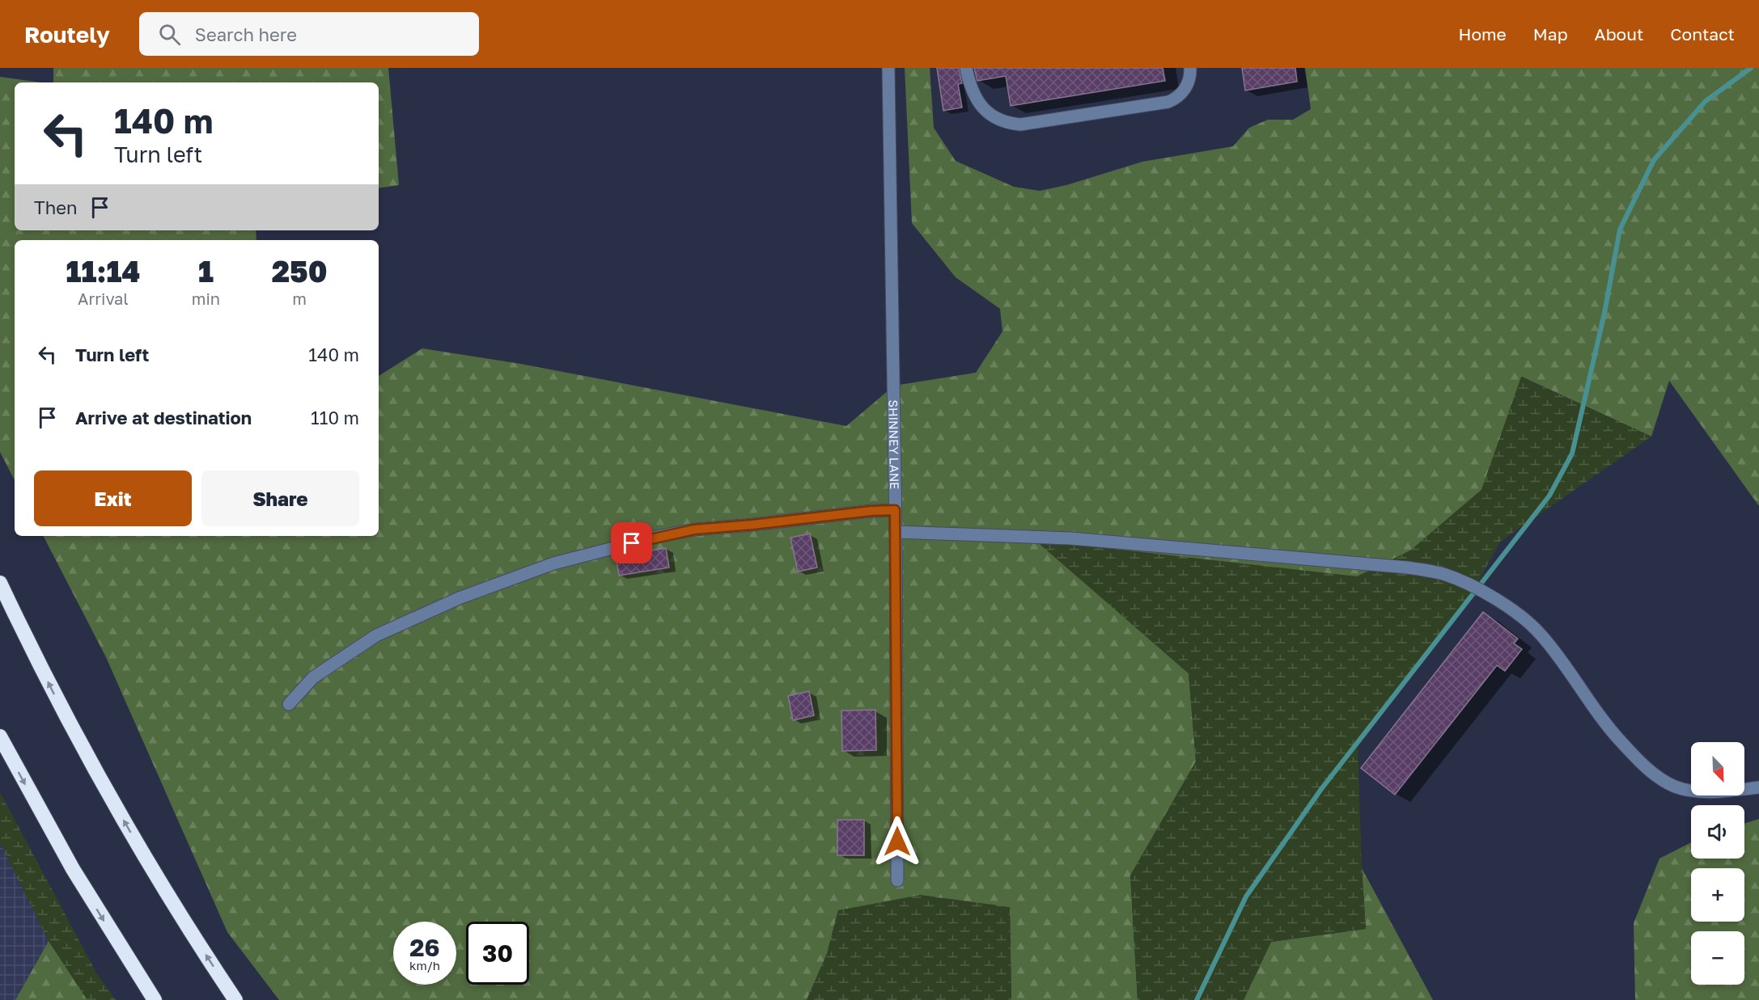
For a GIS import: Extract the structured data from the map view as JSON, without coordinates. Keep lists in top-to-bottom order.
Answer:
{
  "streets": {
    "street": ["SHINNEY LANE"]
  },
  "north": "bottom right",
  "page": {
    "header": "Routely",
    "search": "Search here",
    "nav": [
      "Home",
      "Map",
      "About",
      "Contact"
    ],
    "turn": ["140 m", "Turn left"],
    "then": "Then",
    "eta": [
      "11:14",
      "Arrival",
      "1",
      "min",
      "250",
      "m"
    ],
    "list": [
      {
        "name": "Turn left",
        "value": "140 m"
      },
      {
        "name": "Arrive at destination",
        "value": "110 m"
      }
    ],
    "buttons": ["Exit", "Share"],
    "map_buttons": ["+", "−"],
    "speed": "26 km/h",
    "limit": "30"
  }
}
